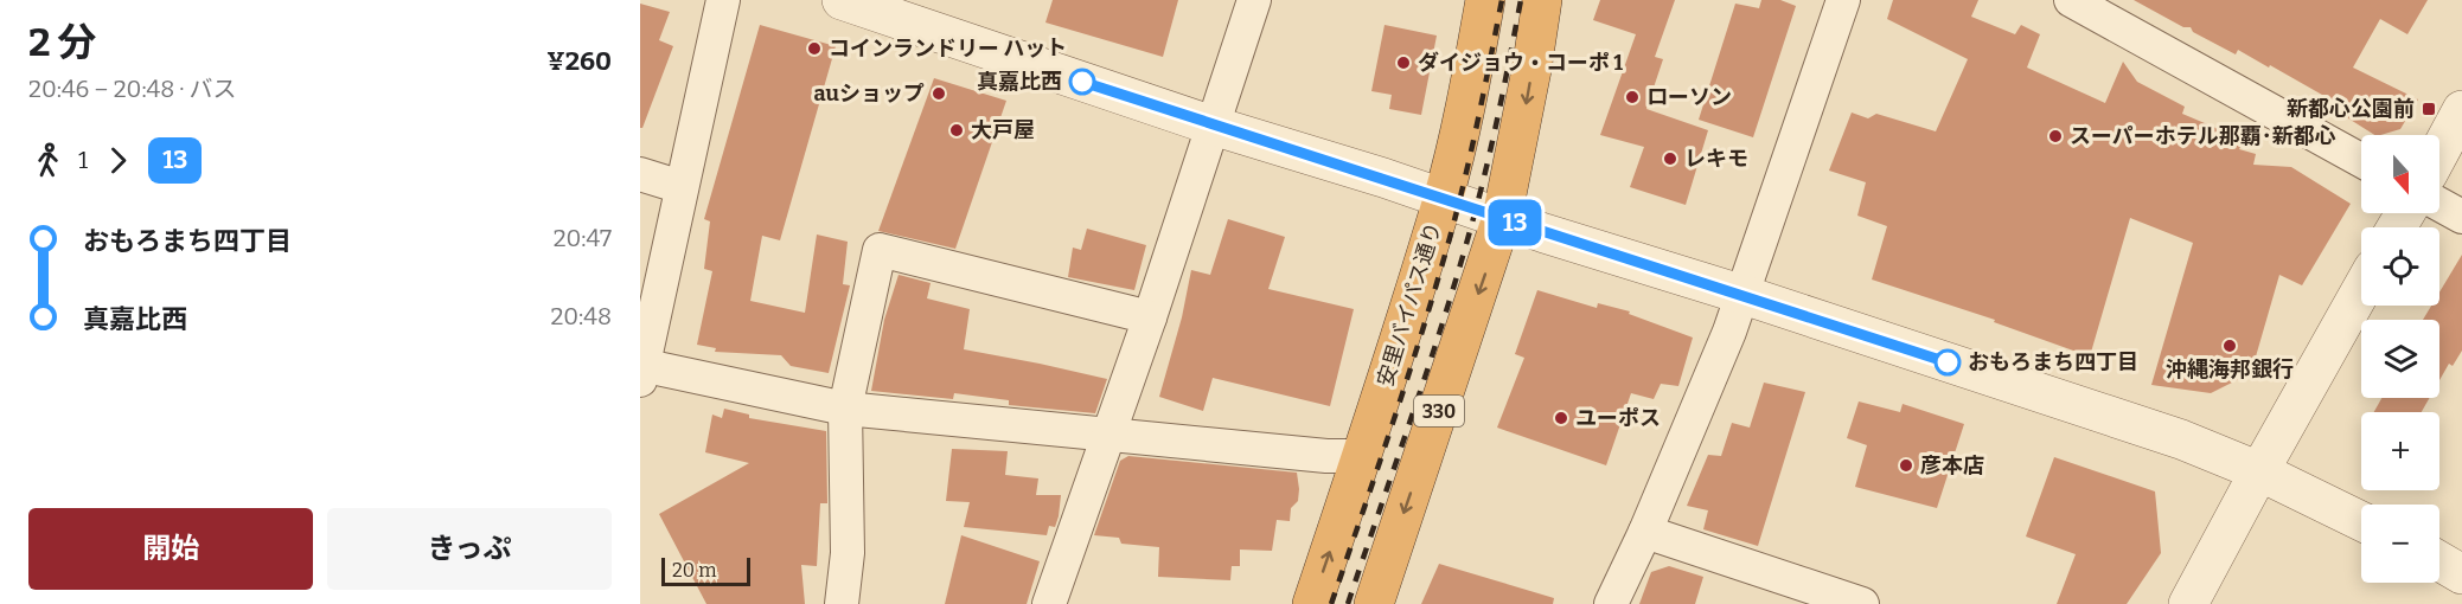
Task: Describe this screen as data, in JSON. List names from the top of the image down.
{
  "streets": {
    "highway": ["安里バイパス通り", "330"]
  },
  "places": {
    "other": [
      "コインランドリー ハット",
      "ダイジョウ・コーポ 1",
      "真嘉比西",
      "auショップ",
      "ローソン",
      "大戸屋",
      "スーパーホテル那覇･新都心",
      "レキモ",
      "沖縄海邦銀行",
      "おもろまち四丁目",
      "ユーポス",
      "彦本店"
    ],
    "transit": ["新都心公園前"]
  },
  "lines": ["bus line 13"],
  "scale_bar": "20 m",
  "north": "bottom",
  "page": {
    "heading": ["2 分", "20:46 – 20:48 · バス", "¥260"],
    "on_map": "13",
    "legs": ["1", "13"],
    "map_buttons": ["+", "−"],
    "list": [
      {
        "name": "おもろまち四丁目",
        "value": "20:47"
      },
      {
        "name": "真嘉比西",
        "value": "20:48"
      }
    ],
    "buttons": ["開始", "きっぷ"],
    "scale": "20 m"
  }
}
